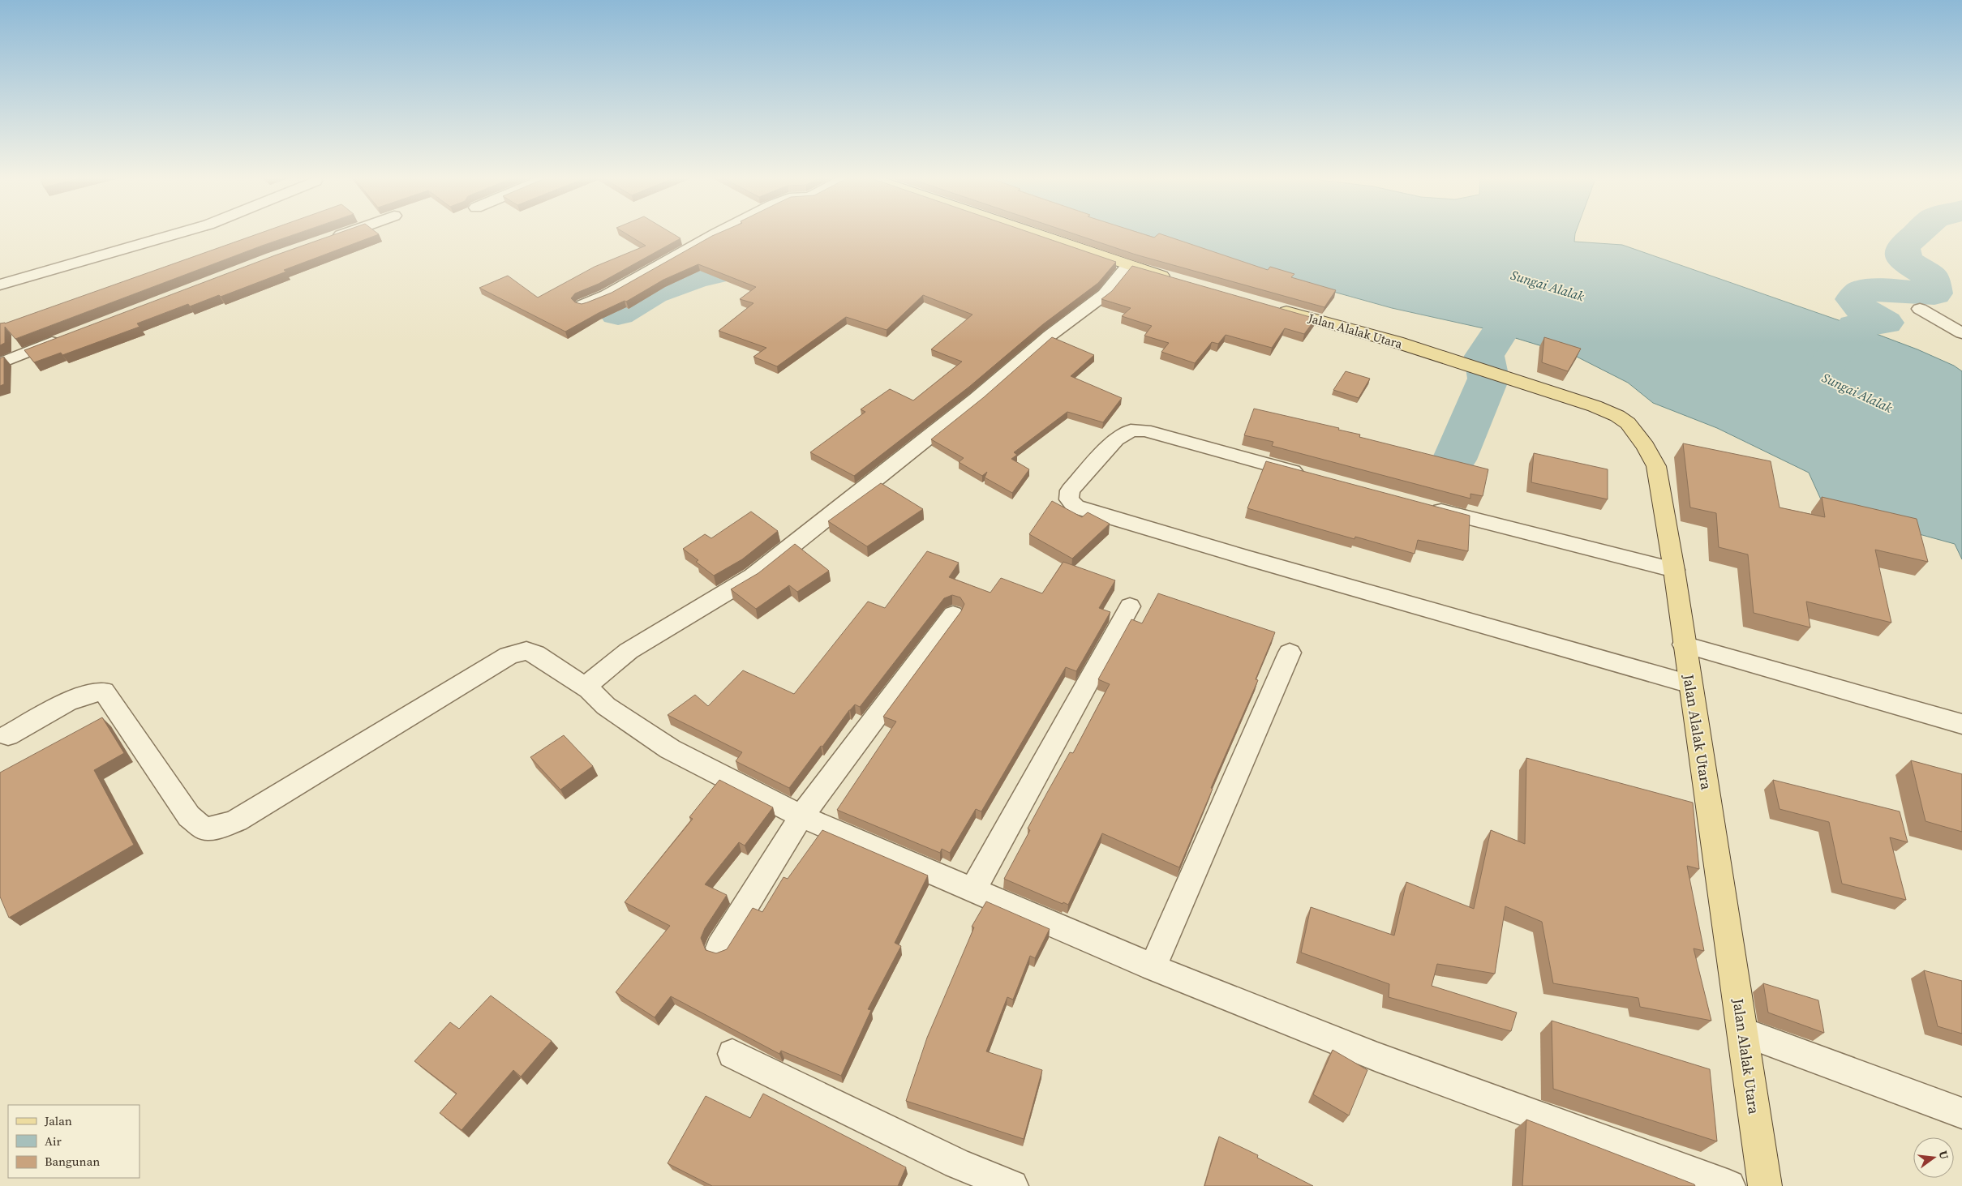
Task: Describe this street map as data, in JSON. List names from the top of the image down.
{
  "streets": {
    "main road": ["Jalan Alalak Utara"]
  },
  "water": ["Sungai Alalak"],
  "legend": ["Jalan", "Air", "Bangunan"],
  "north": "right"
}
